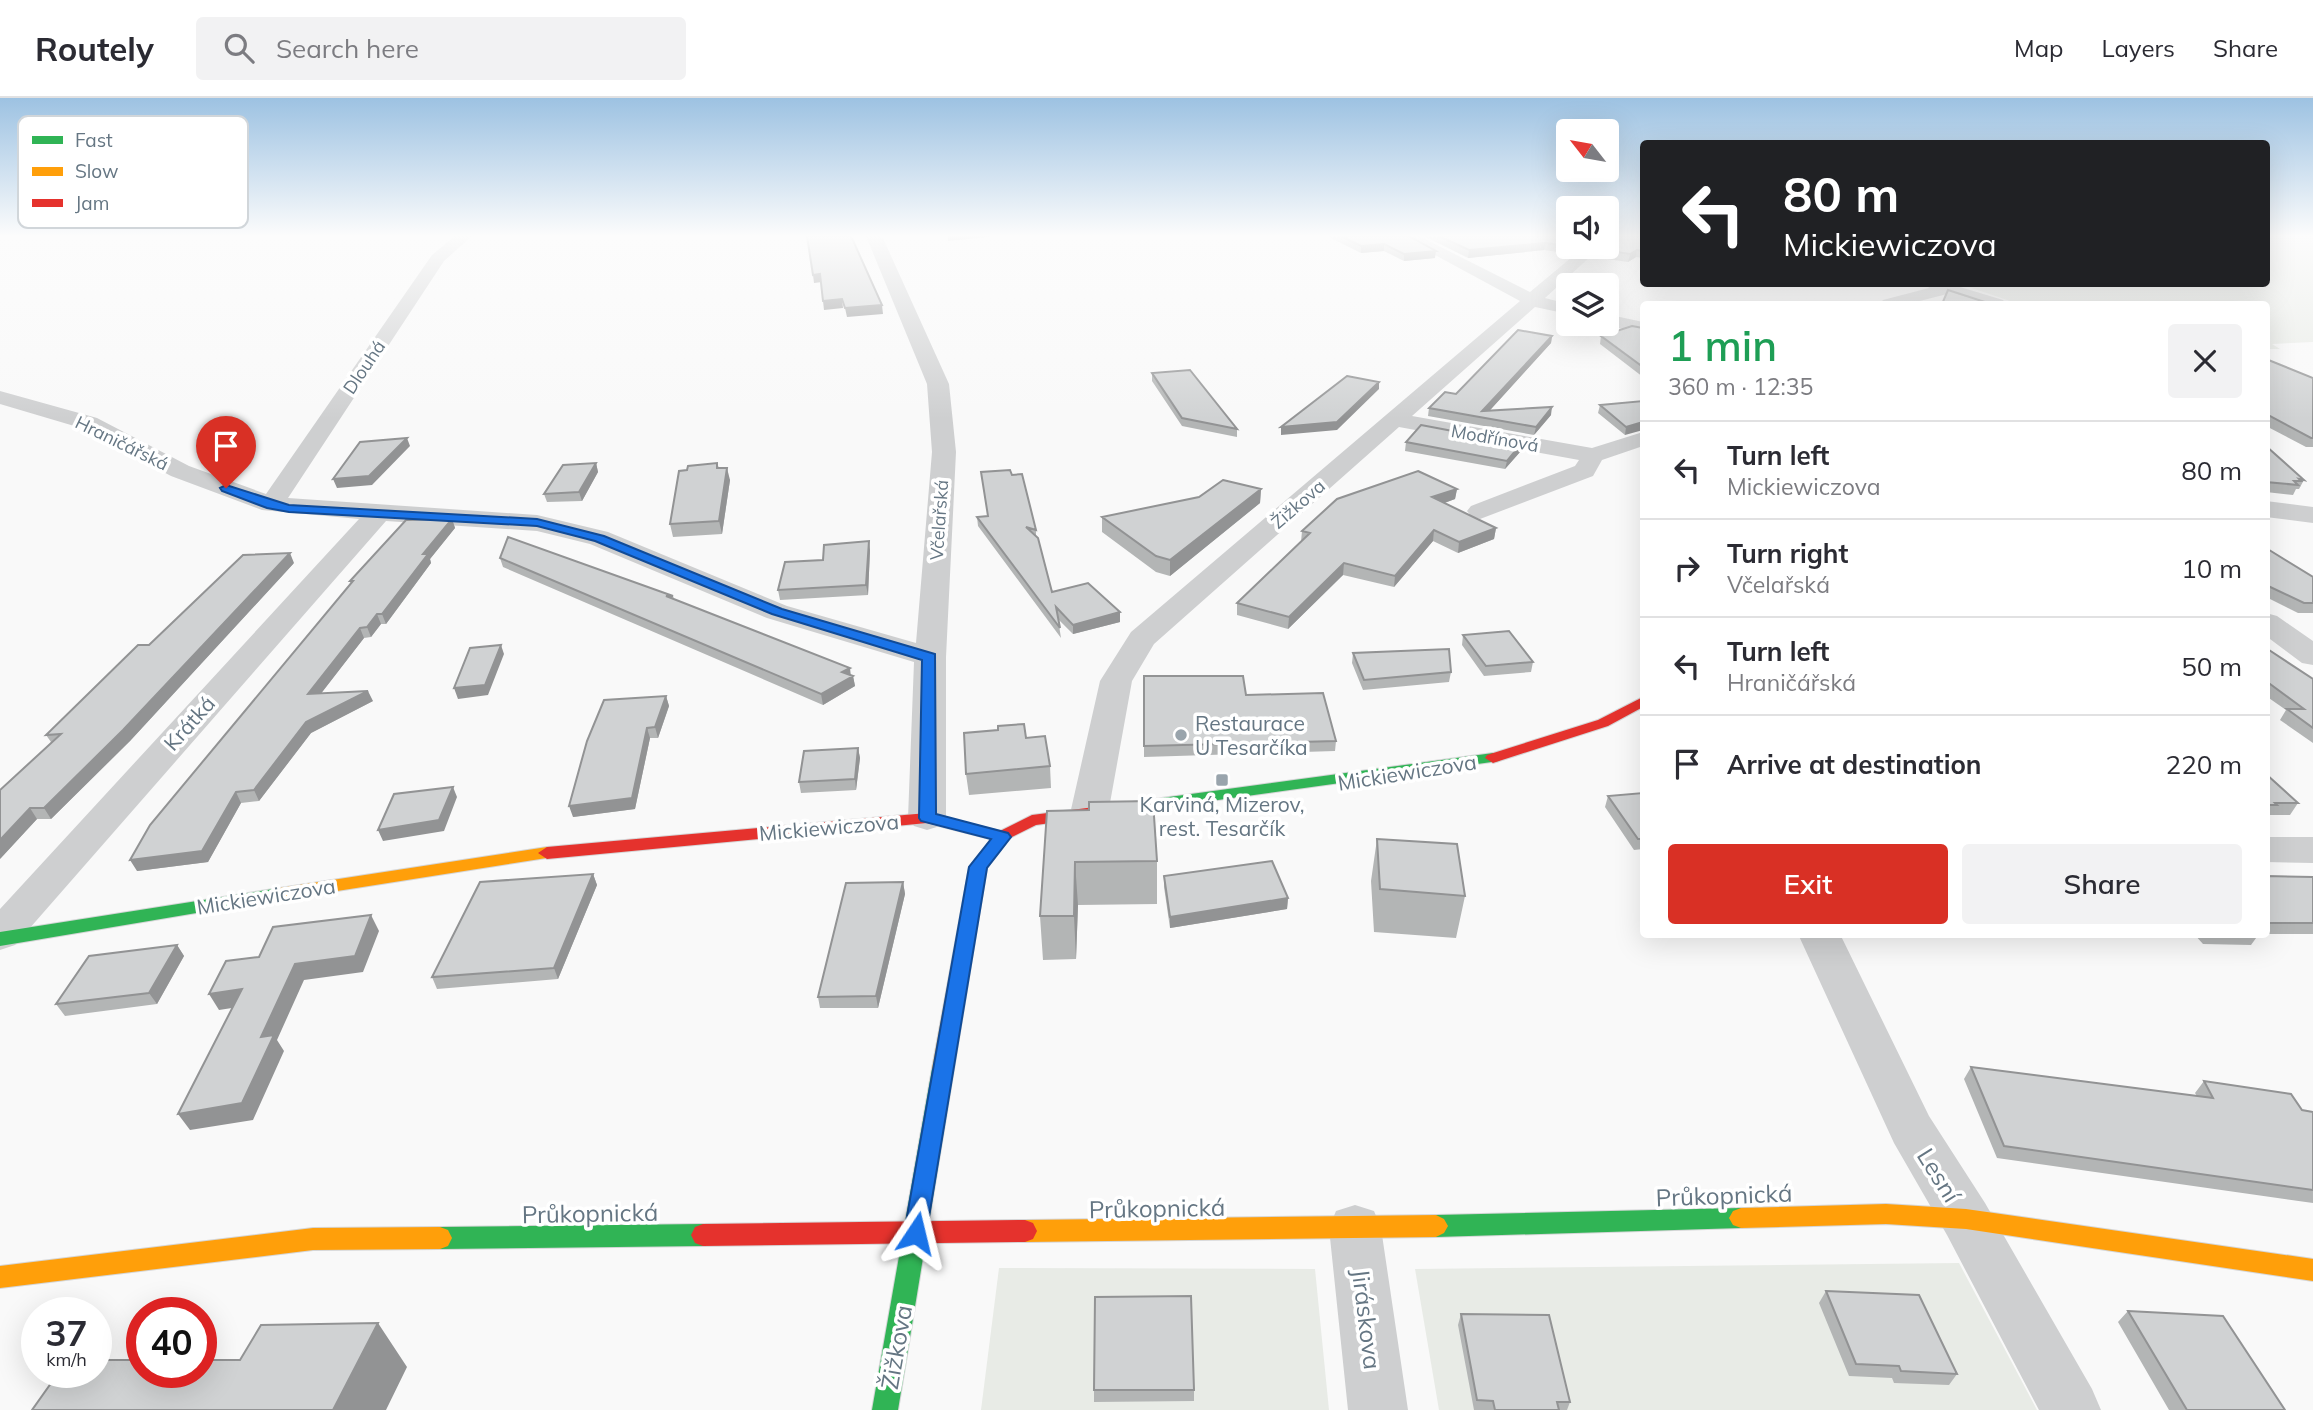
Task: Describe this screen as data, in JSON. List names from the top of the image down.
{
  "streets": {
    "street": [
      "Dlouhá",
      "Modřínová",
      "Hraničářská",
      "Žižkova",
      "Včelařská",
      "Krátká",
      "Mickiewiczova",
      "Lesní",
      "Průkopnická",
      "Jiráskova"
    ]
  },
  "crossings": [
    ["Dlouhá", "Hraničářská"],
    ["Modřínová", "Žižkova"],
    ["Hraničářská", "Včelařská"],
    ["Hraničářská", "Krátká"],
    ["Žižkova", "Mickiewiczova"],
    ["Žižkova", "Průkopnická"],
    ["Včelařská", "Mickiewiczova"],
    ["Krátká", "Mickiewiczova"],
    ["Lesní", "Průkopnická"],
    ["Průkopnická", "Jiráskova"]
  ],
  "places": {
    "other": ["Restaurace U Tesarčíka"],
    "transit": ["Karviná, Mizerov, rest. Tesarčík"]
  },
  "legend": ["Fast", "Slow", "Jam"],
  "north": "top left",
  "page": {
    "header": "Routely",
    "search": "Search here",
    "nav": ["Map", "Layers", "Share"],
    "turn": ["80 m", "Mickiewiczova"],
    "heading": ["1 min", "360 m · 12:35"],
    "list": [
      {
        "name": "Turn left",
        "note": "Mickiewiczova",
        "value": "80 m"
      },
      {
        "name": "Turn right",
        "note": "Včelařská",
        "value": "10 m"
      },
      {
        "name": "Turn left",
        "note": "Hraničářská",
        "value": "50 m"
      },
      {
        "name": "Arrive at destination",
        "value": "220 m"
      }
    ],
    "buttons": ["Exit", "Share"],
    "speed": "37 km/h",
    "limit": "40"
  }
}
